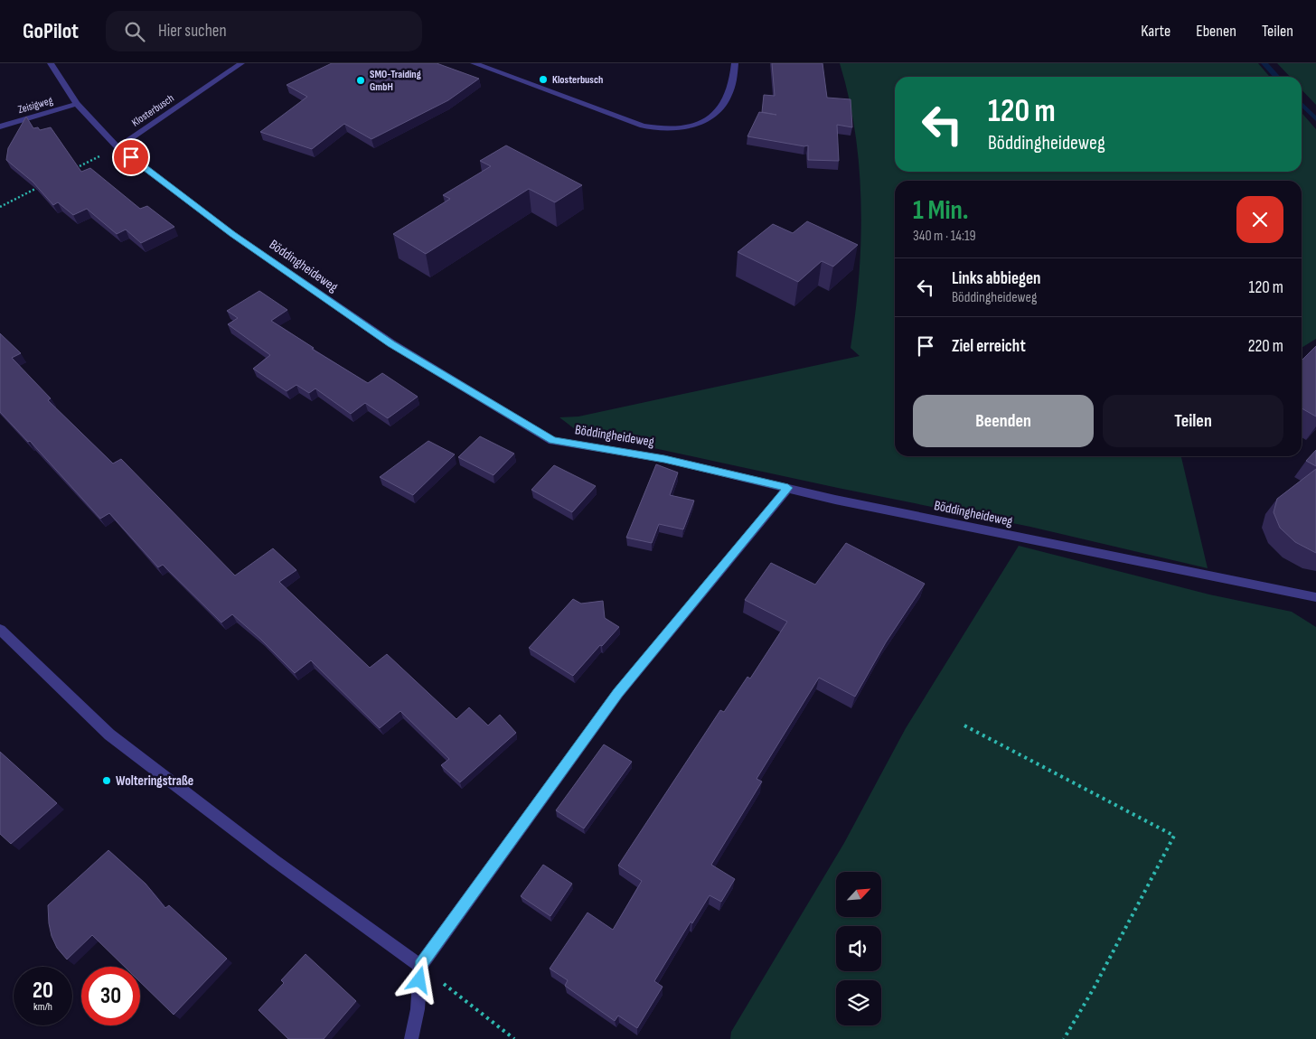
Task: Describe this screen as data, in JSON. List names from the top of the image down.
{
  "streets": {
    "street": ["Zeisigweg", "Klosterbusch", "Böddingheideweg"]
  },
  "crossings": [
    ["Zeisigweg", "Böddingheideweg"],
    ["Klosterbusch", "Böddingheideweg"]
  ],
  "places": ["Klosterbusch", "SMO-Traiding GmbH", "Wolteringstraße"],
  "north": "top right",
  "page": {
    "header": "GoPilot",
    "search": "Hier suchen",
    "nav": ["Karte", "Ebenen", "Teilen"],
    "turn": ["120 m", "Böddingheideweg"],
    "heading": ["1 Min.", "340 m · 14:19"],
    "list": [
      {
        "name": "Links abbiegen",
        "note": "Böddingheideweg",
        "value": "120 m"
      },
      {
        "name": "Ziel erreicht",
        "value": "220 m"
      }
    ],
    "buttons": ["Beenden", "Teilen"],
    "speed": "20 km/h",
    "limit": "30"
  }
}
